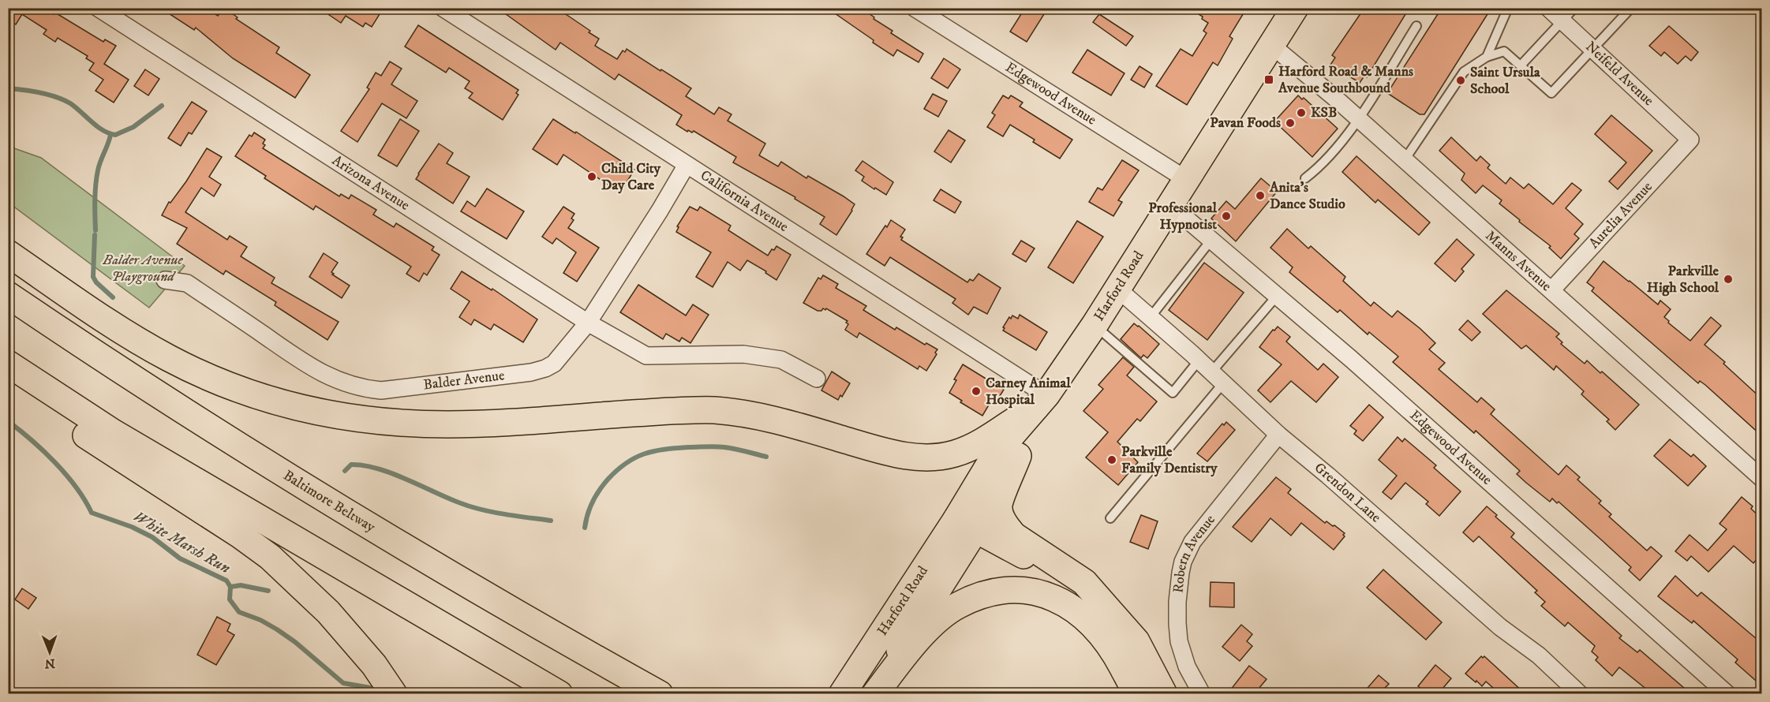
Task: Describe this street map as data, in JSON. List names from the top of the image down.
{
  "streets": {
    "main road": ["Harford Road", "Baltimore Beltway"],
    "street": [
      "Neifeld Avenue",
      "Edgewood Avenue",
      "Arizona Avenue",
      "California Avenue",
      "Aurelia Avenue",
      "Manns Avenue",
      "Balder Avenue",
      "Grendon Lane",
      "Robern Avenue"
    ]
  },
  "crossings": [
    ["Neifeld Avenue", "Aurelia Avenue"],
    ["Edgewood Avenue", "Harford Road"],
    ["Arizona Avenue", "Balder Avenue"],
    ["California Avenue", "Harford Road"],
    ["California Avenue", "Balder Avenue"],
    ["Aurelia Avenue", "Manns Avenue"],
    ["Manns Avenue", "Harford Road"],
    ["Harford Road", "Grendon Lane"],
    ["Grendon Lane", "Robern Avenue"]
  ],
  "water": ["White Marsh Run"],
  "parks": ["Balder Avenue Playground"],
  "places": {
    "transit": ["Harford Road & Manns Avenue Southbound"],
    "other": [
      "Saint Ursula School",
      "KSB",
      "Pavan Foods",
      "Child City Day Care",
      "Anita's Dance Studio",
      "Professional Hypnotist",
      "Parkville High School",
      "Carney Animal Hospital",
      "Parkville Family Dentistry"
    ]
  },
  "north": "bottom"
}
